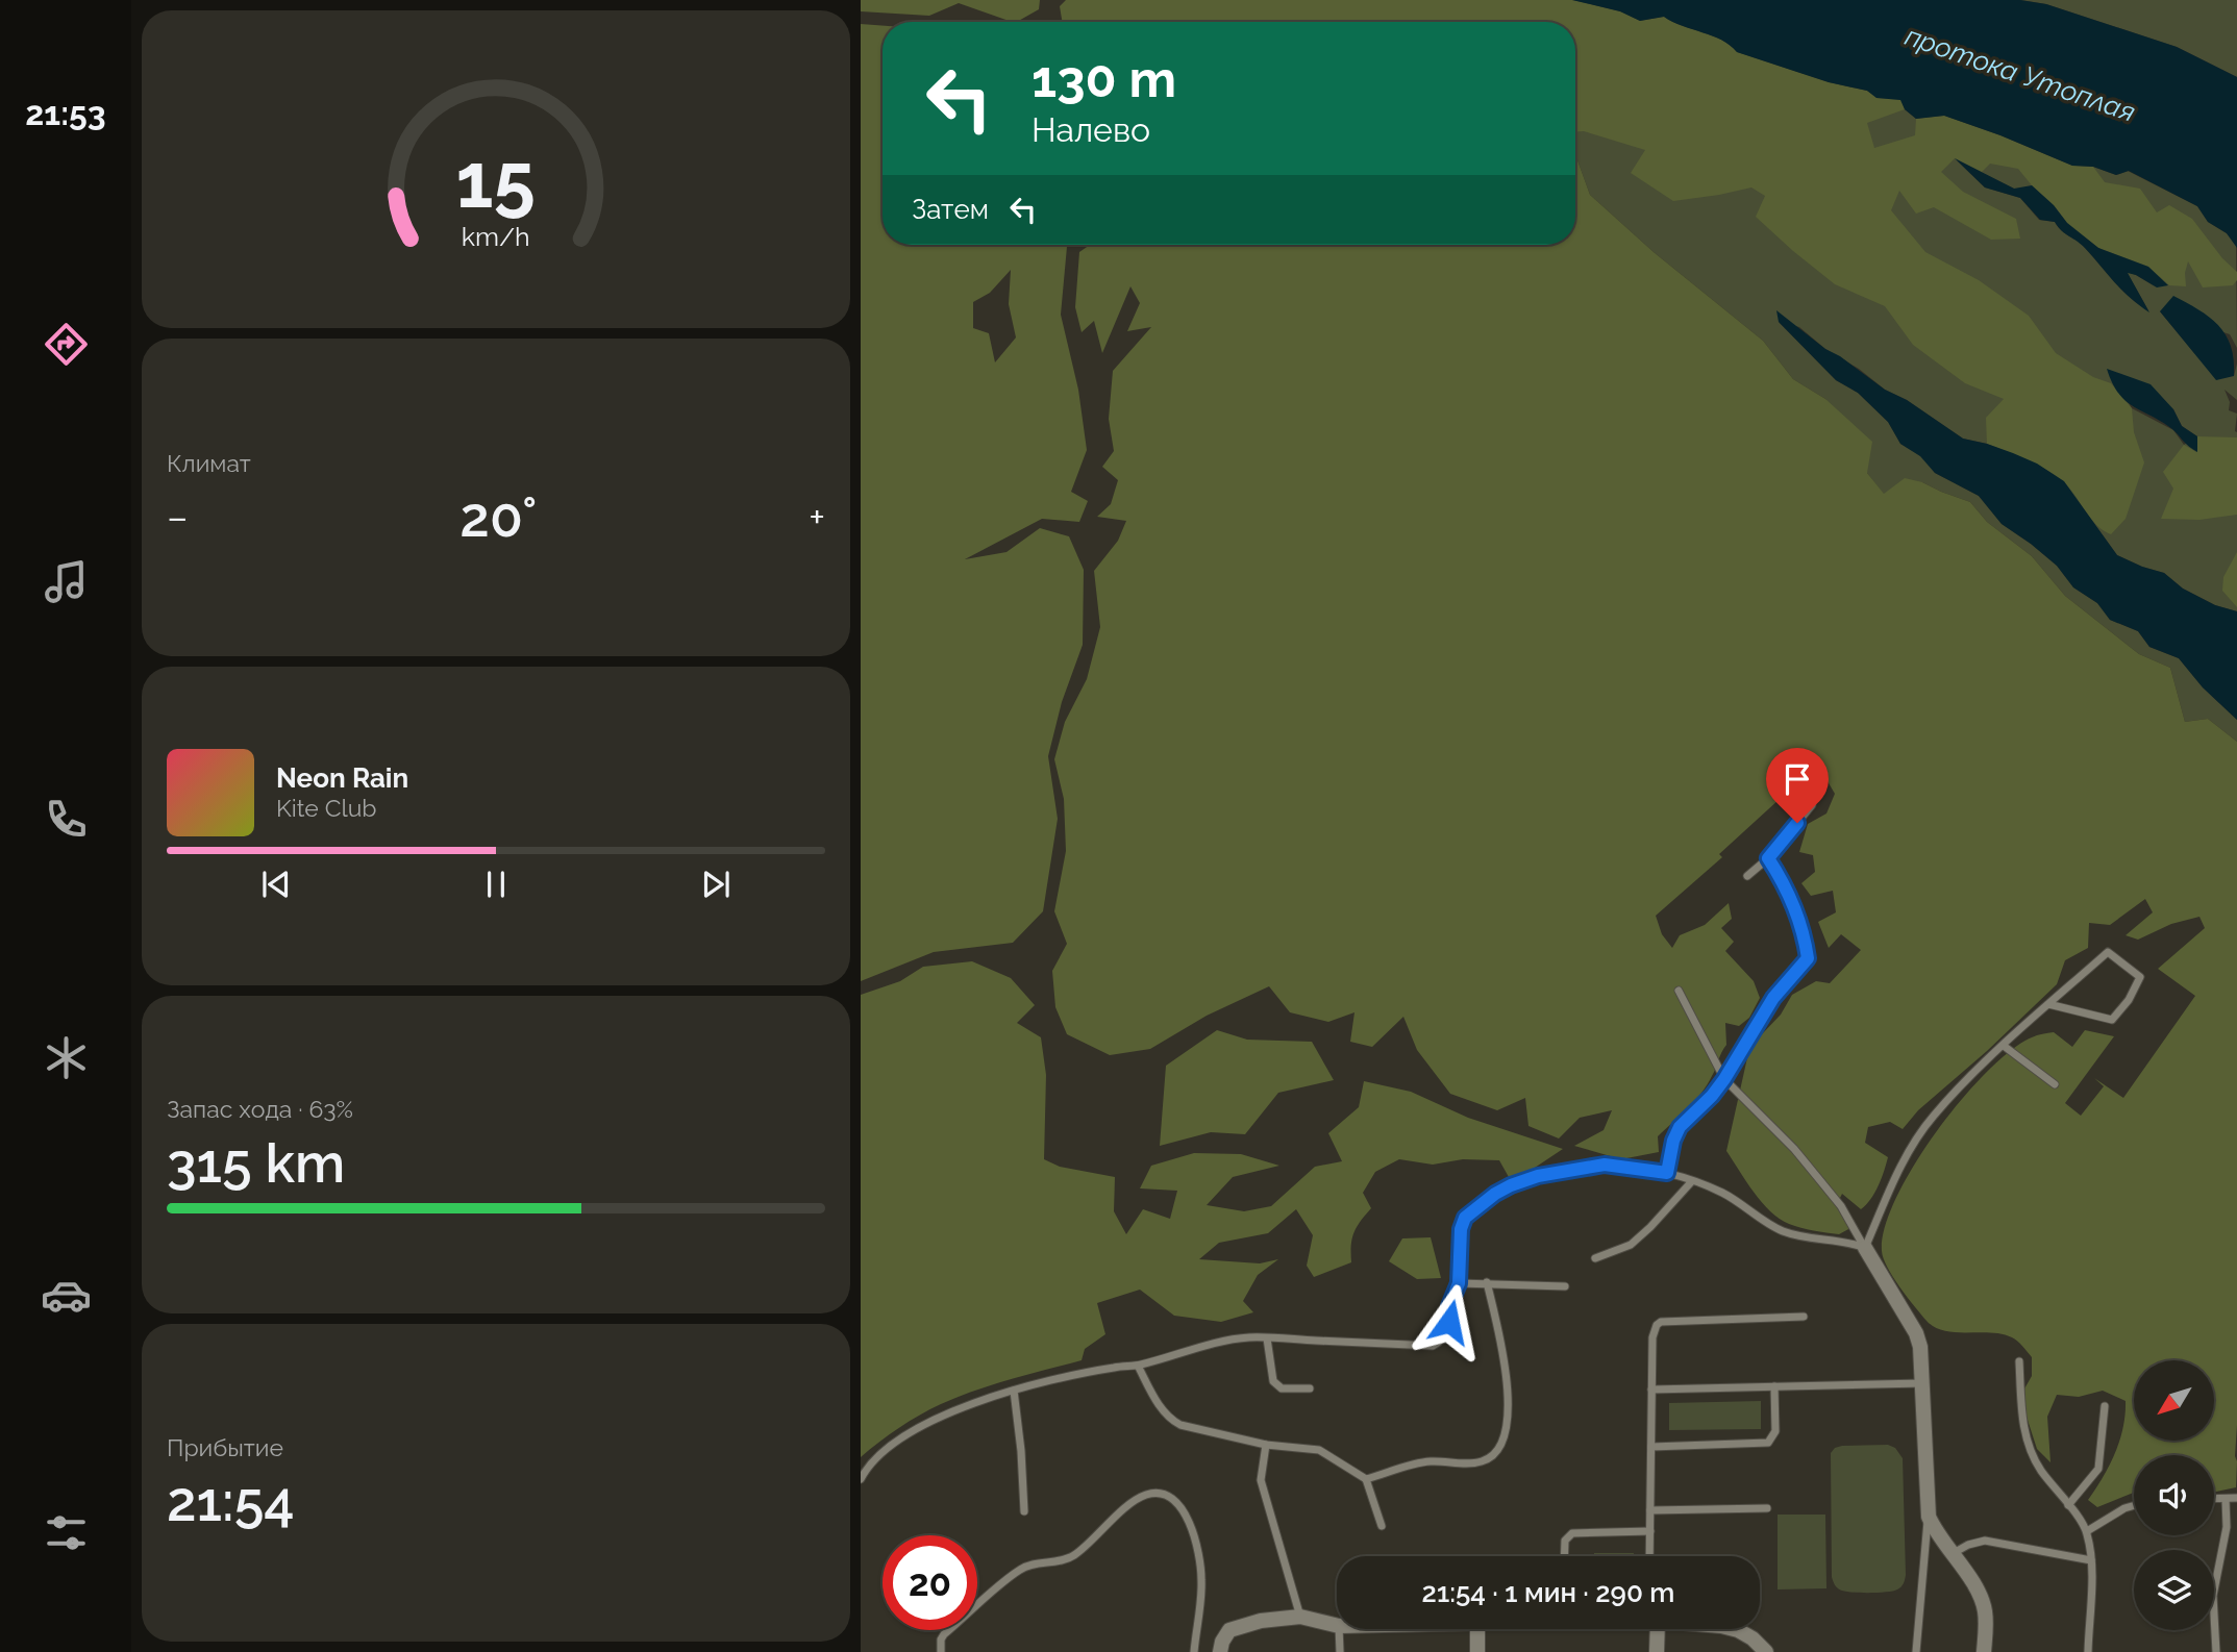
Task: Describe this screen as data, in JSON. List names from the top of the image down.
{
  "water": ["протока Утоплая"],
  "north": "bottom left",
  "page": {
    "tabs": "21:53",
    "turn": ["130 m", "Налево"],
    "then": "Затем",
    "tile": [
      "Климат",
      ["Запас хода · 63%", "315 km"],
      ["Прибытие", "21:54"]
    ],
    "heat": ["−", "20°", "+"],
    "song": ["Neon Rain", "Kite Club"],
    "limit": "20",
    "trip": "21:54 · 1 мин · 290 m",
    "gauge": ["15", "km/h"]
  }
}
